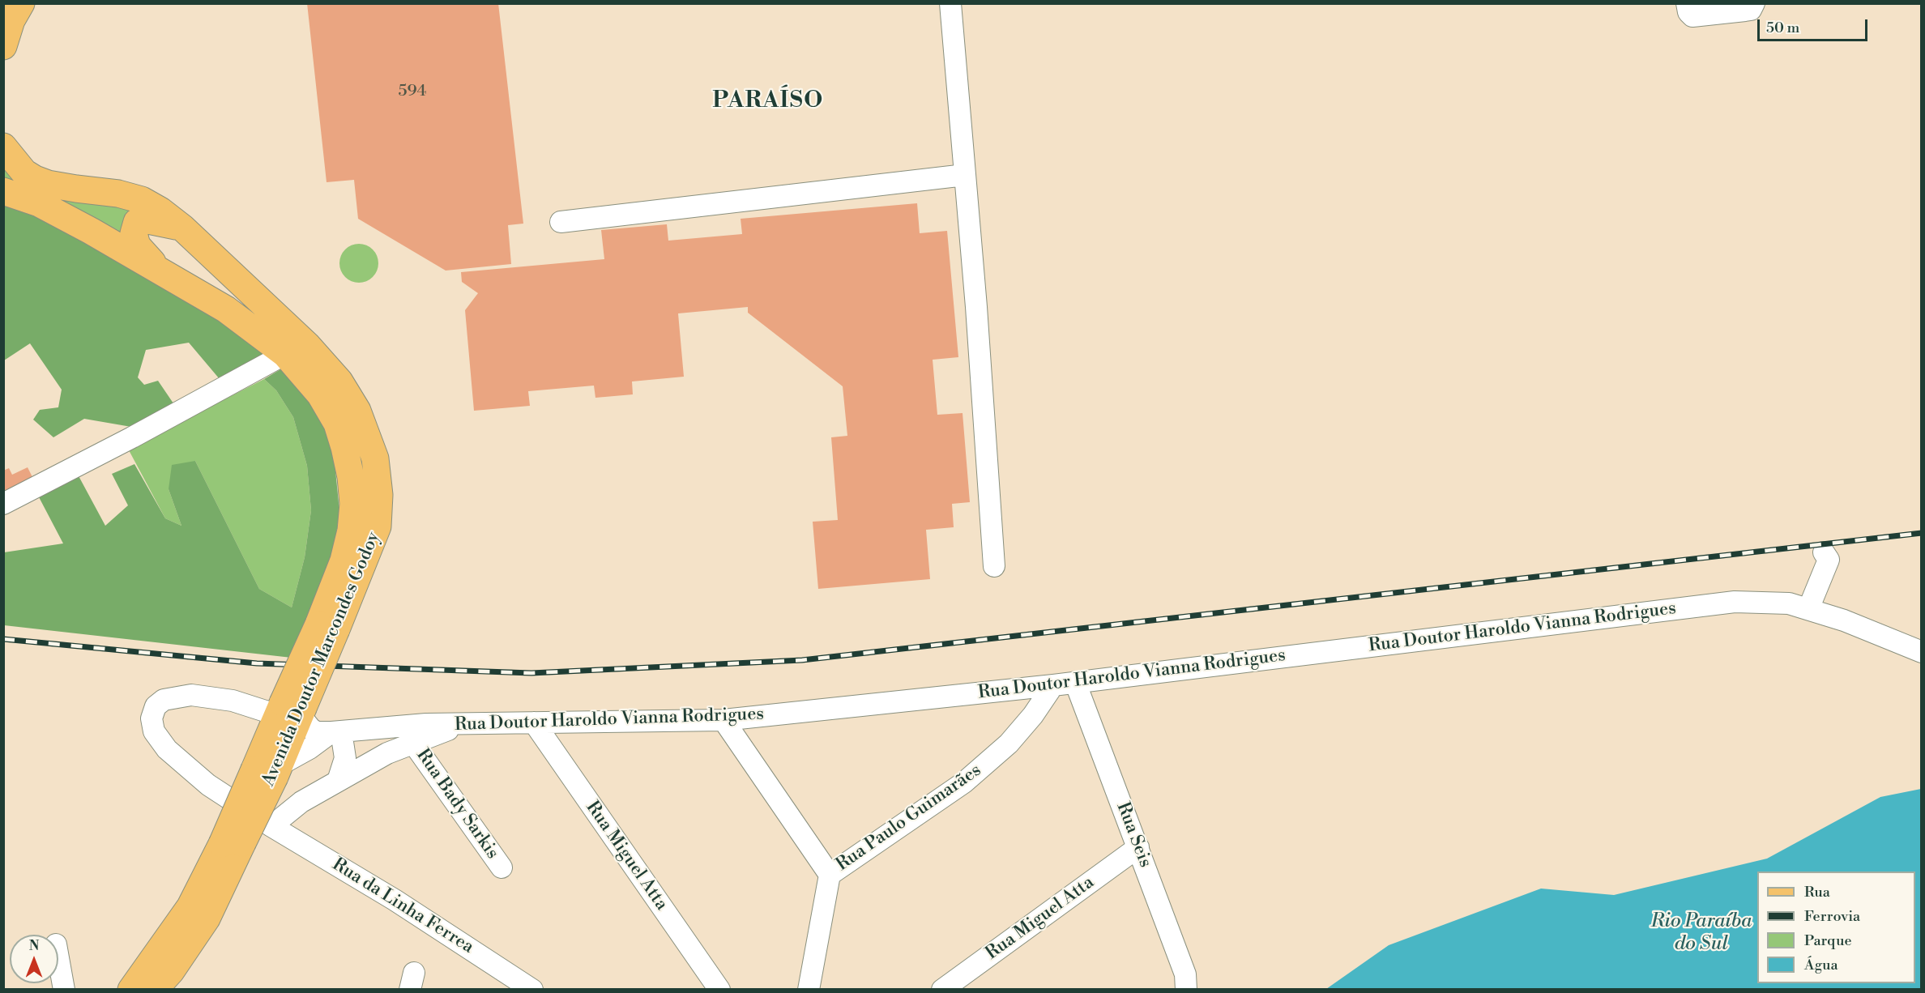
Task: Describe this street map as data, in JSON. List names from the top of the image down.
{
  "streets": {
    "main road": ["Avenida Doutor Marcondes Godoy"],
    "street": [
      "Rua Doutor Haroldo Vianna Rodrigues",
      "Rua Bady Sarkis",
      "Rua Paulo Guimarães",
      "Rua Seis",
      "Rua Miguel Atta",
      "Rua da Linha Ferrea"
    ]
  },
  "crossings": [
    ["Rua Doutor Haroldo Vianna Rodrigues", "Rua Paulo Guimarães"],
    ["Rua Doutor Haroldo Vianna Rodrigues", "Rua Seis"],
    ["Rua Doutor Haroldo Vianna Rodrigues", "Rua Miguel Atta"],
    ["Avenida Doutor Marcondes Godoy", "Rua da Linha Ferrea"],
    ["Rua Seis", "Rua Miguel Atta"]
  ],
  "districts": ["PARAÍSO"],
  "water": ["Rio Paraíba do Sul"],
  "house_numbers": ["594"],
  "legend": [
    "Rua",
    "Ferrovia",
    "Parque",
    "Água"
  ],
  "scale_bar": "50 m",
  "north": "top"
}
